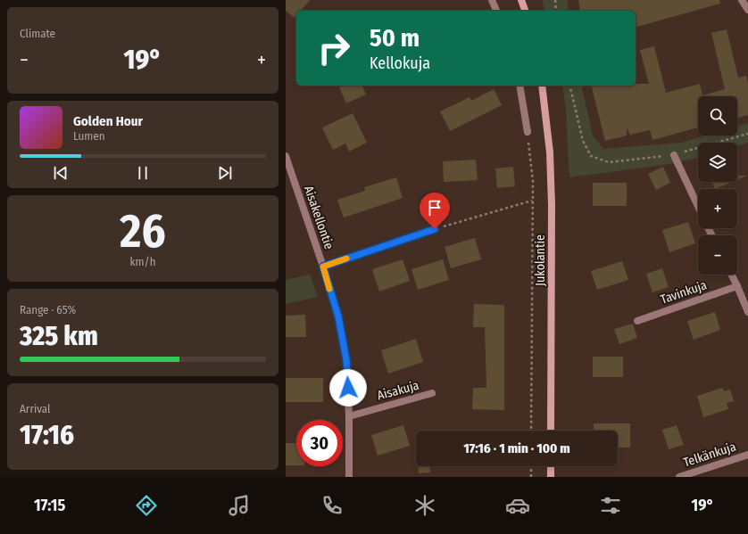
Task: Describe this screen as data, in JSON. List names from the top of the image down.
{
  "streets": {
    "street": [
      "Aisakellontie",
      "Jukolantie",
      "Tavinkuja",
      "Aisakuja",
      "Telkänkuja"
    ]
  },
  "crossings": [
    ["Aisakellontie", "Aisakuja"]
  ],
  "page": {
    "tile": [
      "Climate",
      ["26", "km/h"],
      ["Range · 65%", "325 km"],
      ["Arrival", "17:16"]
    ],
    "turn": ["50 m", "Kellokuja"],
    "heat": ["−", "19°", "+"],
    "map_buttons": ["+", "−"],
    "song": ["Golden Hour", "Lumen"],
    "limit": "30",
    "trip": "17:16 · 1 min · 100 m",
    "tabs": ["17:15", "19°"]
  }
}
